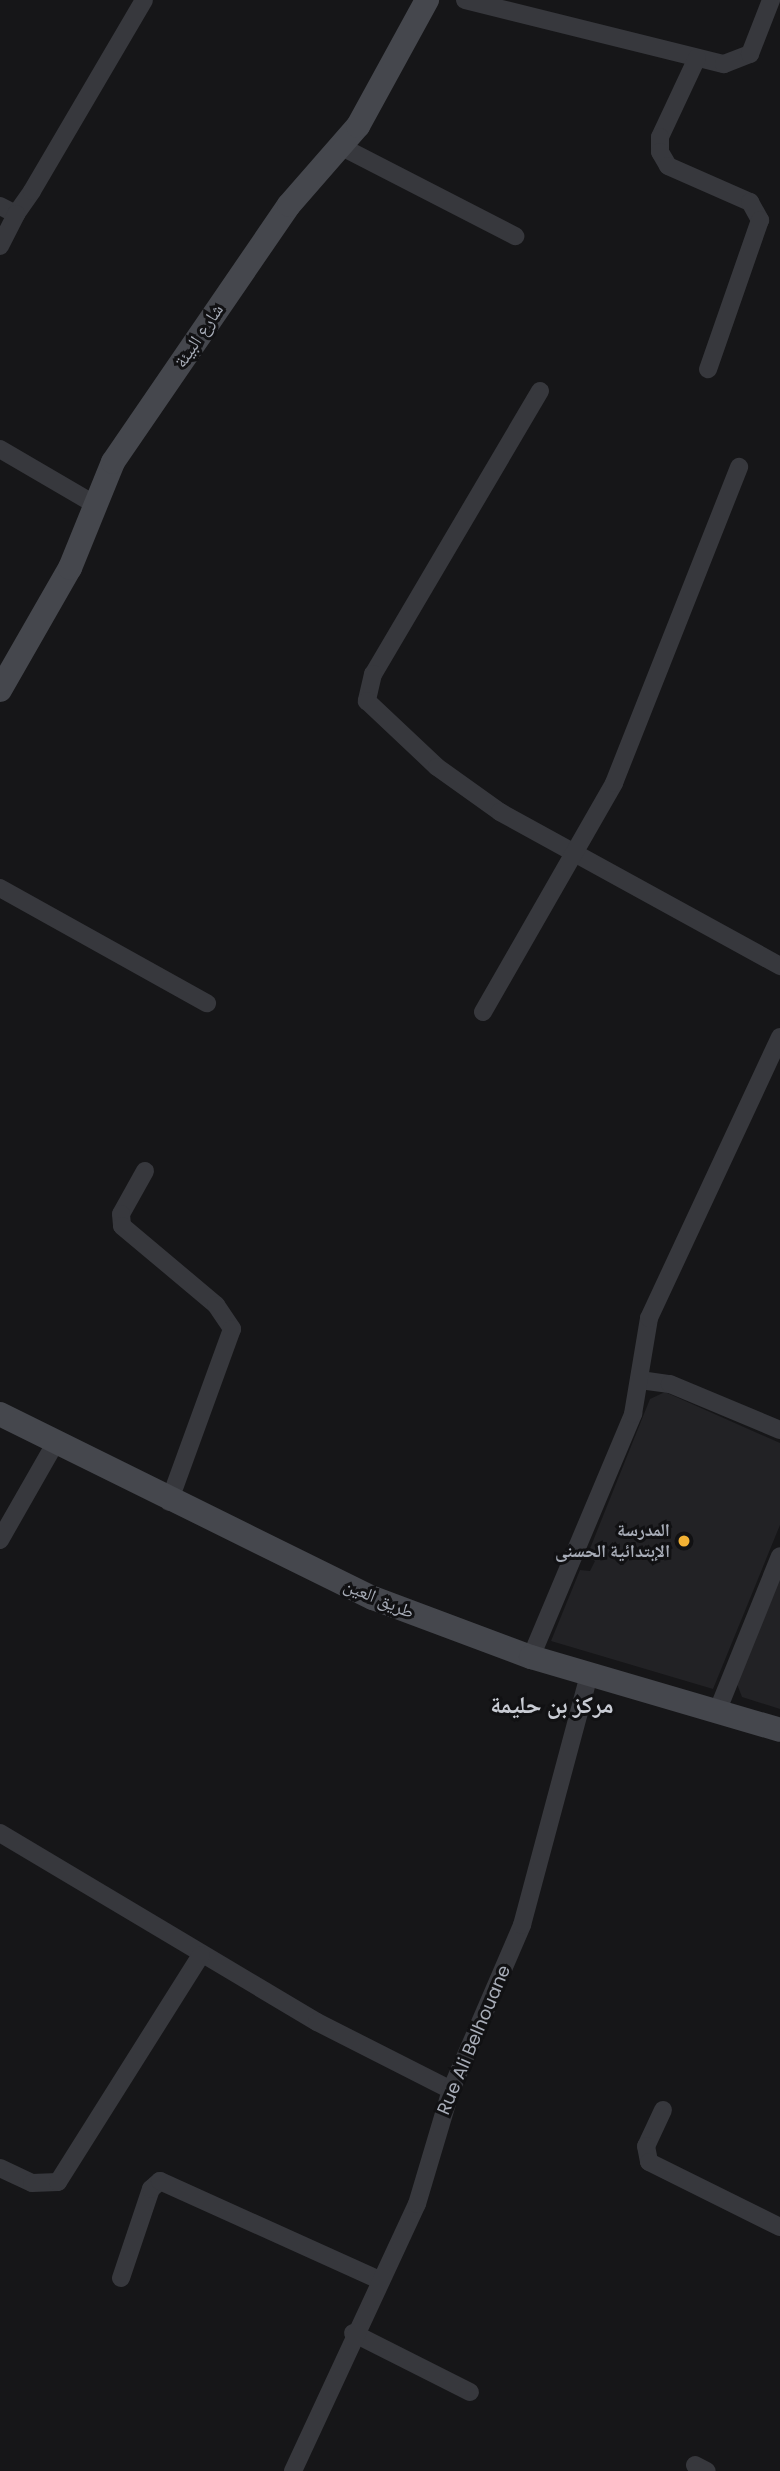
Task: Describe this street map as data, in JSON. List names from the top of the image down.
{
  "streets": {
    "main road": ["شارع البيئة", "طريق العين"],
    "street": ["Rue Ali Belhouane"]
  },
  "crossings": [
    ["طريق العين", "Rue Ali Belhouane"]
  ],
  "districts": ["مركز بن حليمة"],
  "places": ["المدرسة الإبتدائية الحسنى"]
}
